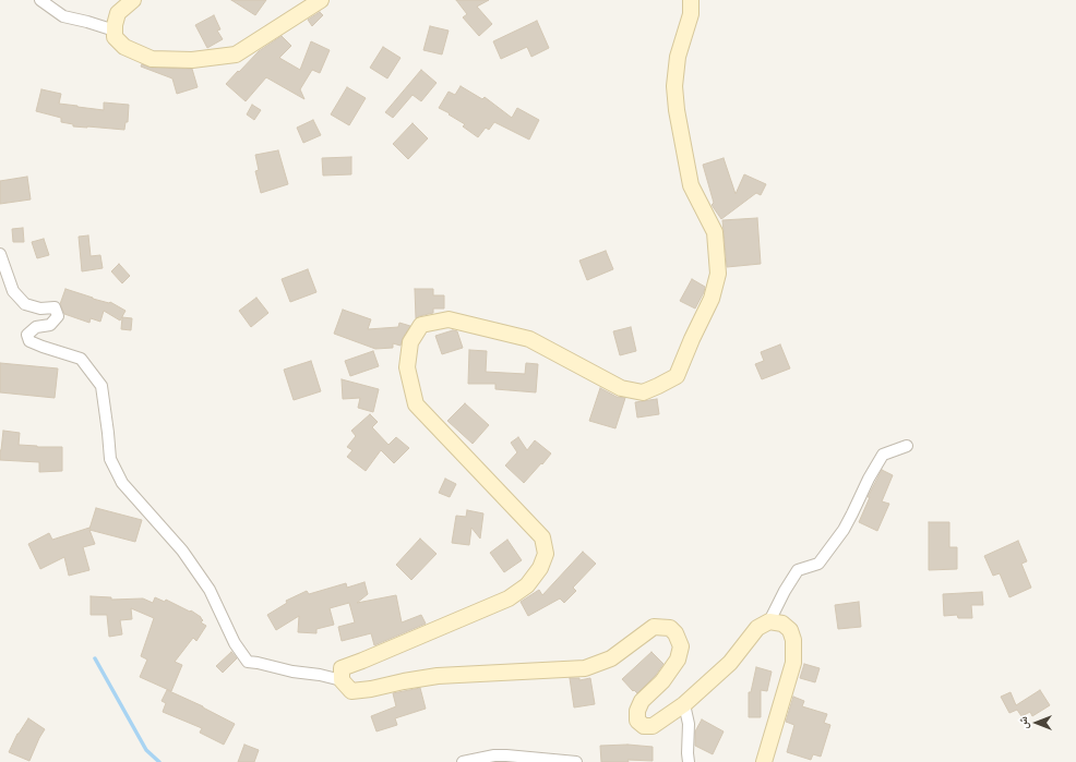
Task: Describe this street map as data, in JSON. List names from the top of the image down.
{
  "north": "left"
}
